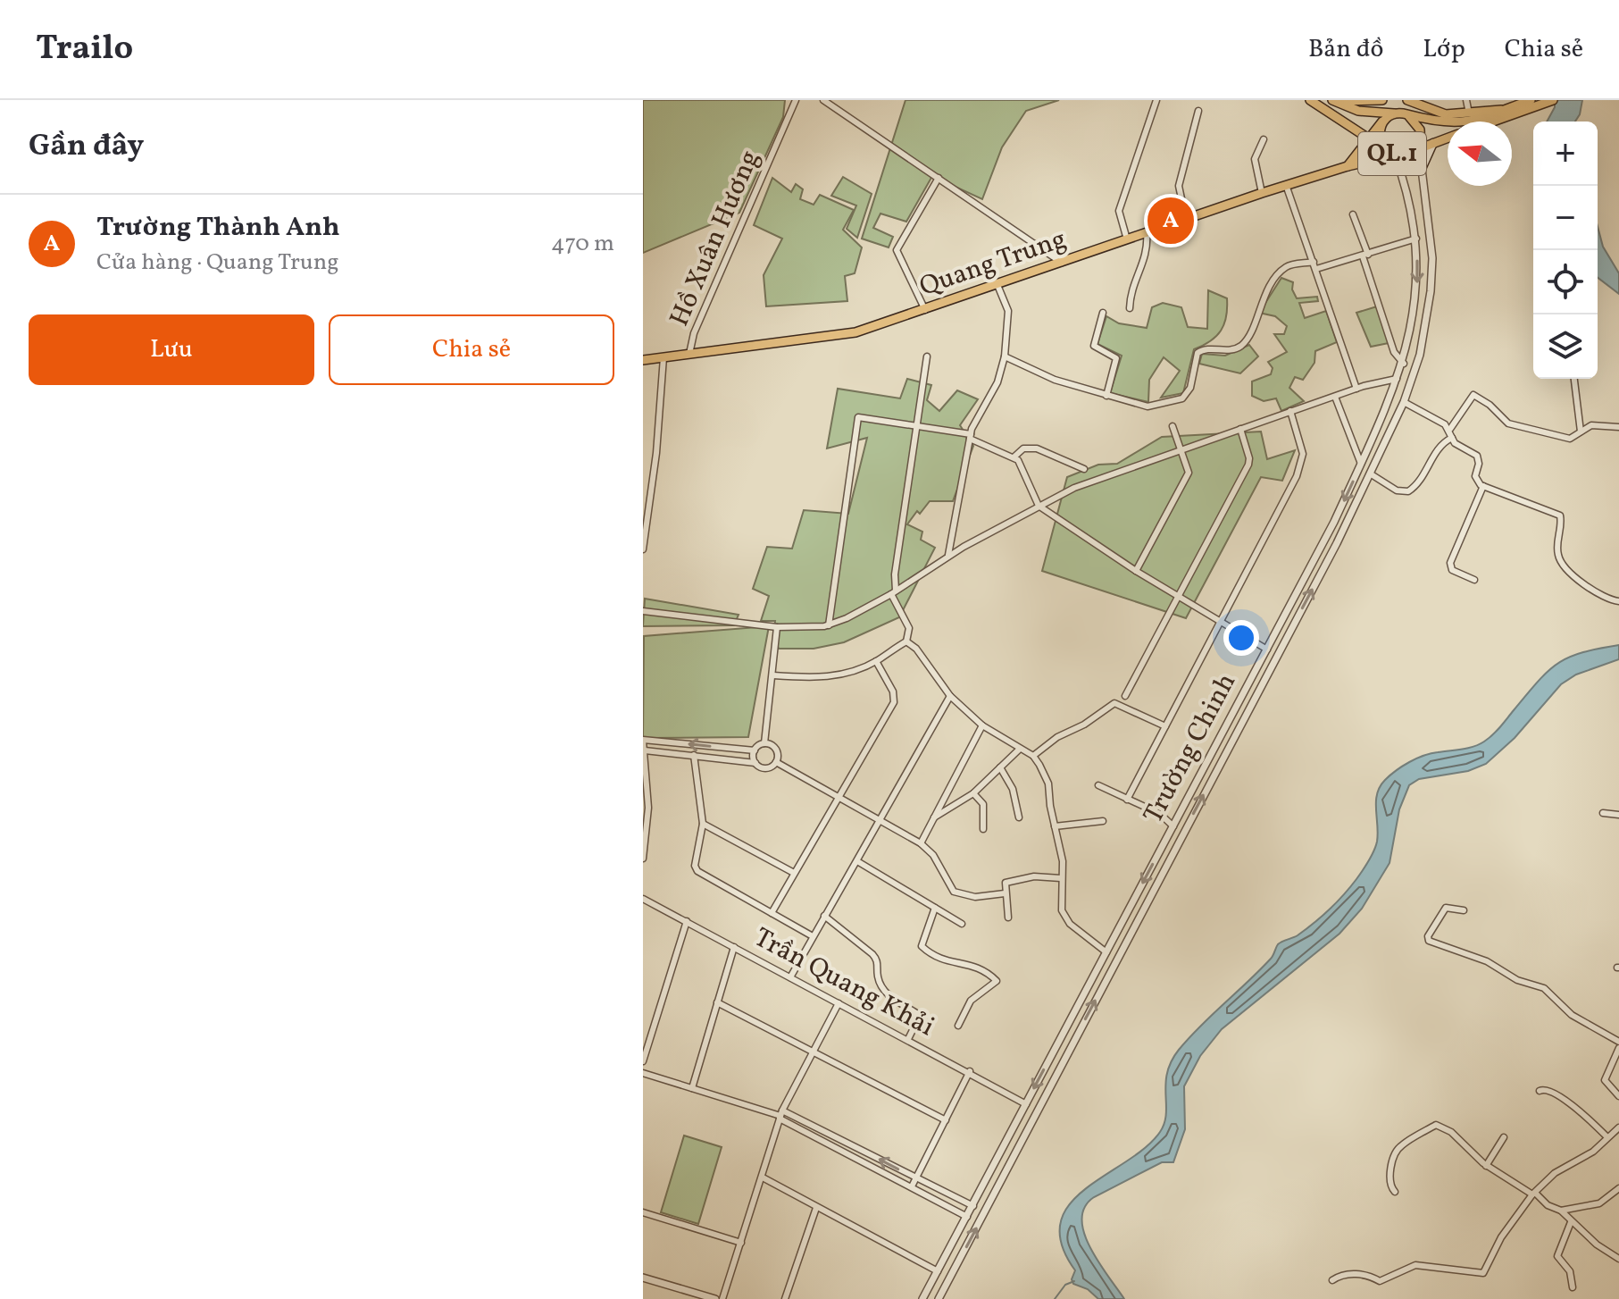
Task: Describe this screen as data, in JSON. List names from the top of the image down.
{
  "streets": {
    "main road": ["QL.1", "Quang Trung"],
    "street": ["Hồ Xuân Hương", "Trường Chinh", "Trần Quang Khải"]
  },
  "crossings": [
    ["QL.1", "Quang Trung"],
    ["QL.1", "Trường Chinh"],
    ["Hồ Xuân Hương", "Quang Trung"],
    ["Quang Trung", "Trường Chinh"],
    ["Trường Chinh", "Trần Quang Khải"]
  ],
  "north": "left",
  "page": {
    "header": "Trailo",
    "nav": ["Bản đồ", "Lớp", "Chia sẻ"],
    "heading": "Gần đây",
    "map_buttons": ["+", "−"],
    "list": [
      {
        "mark": "A",
        "name": "Trường Thành Anh",
        "note": "Cửa hàng · Quang Trung",
        "value": "470 m"
      }
    ],
    "pins": "A",
    "buttons": ["Lưu", "Chia sẻ"]
  }
}
